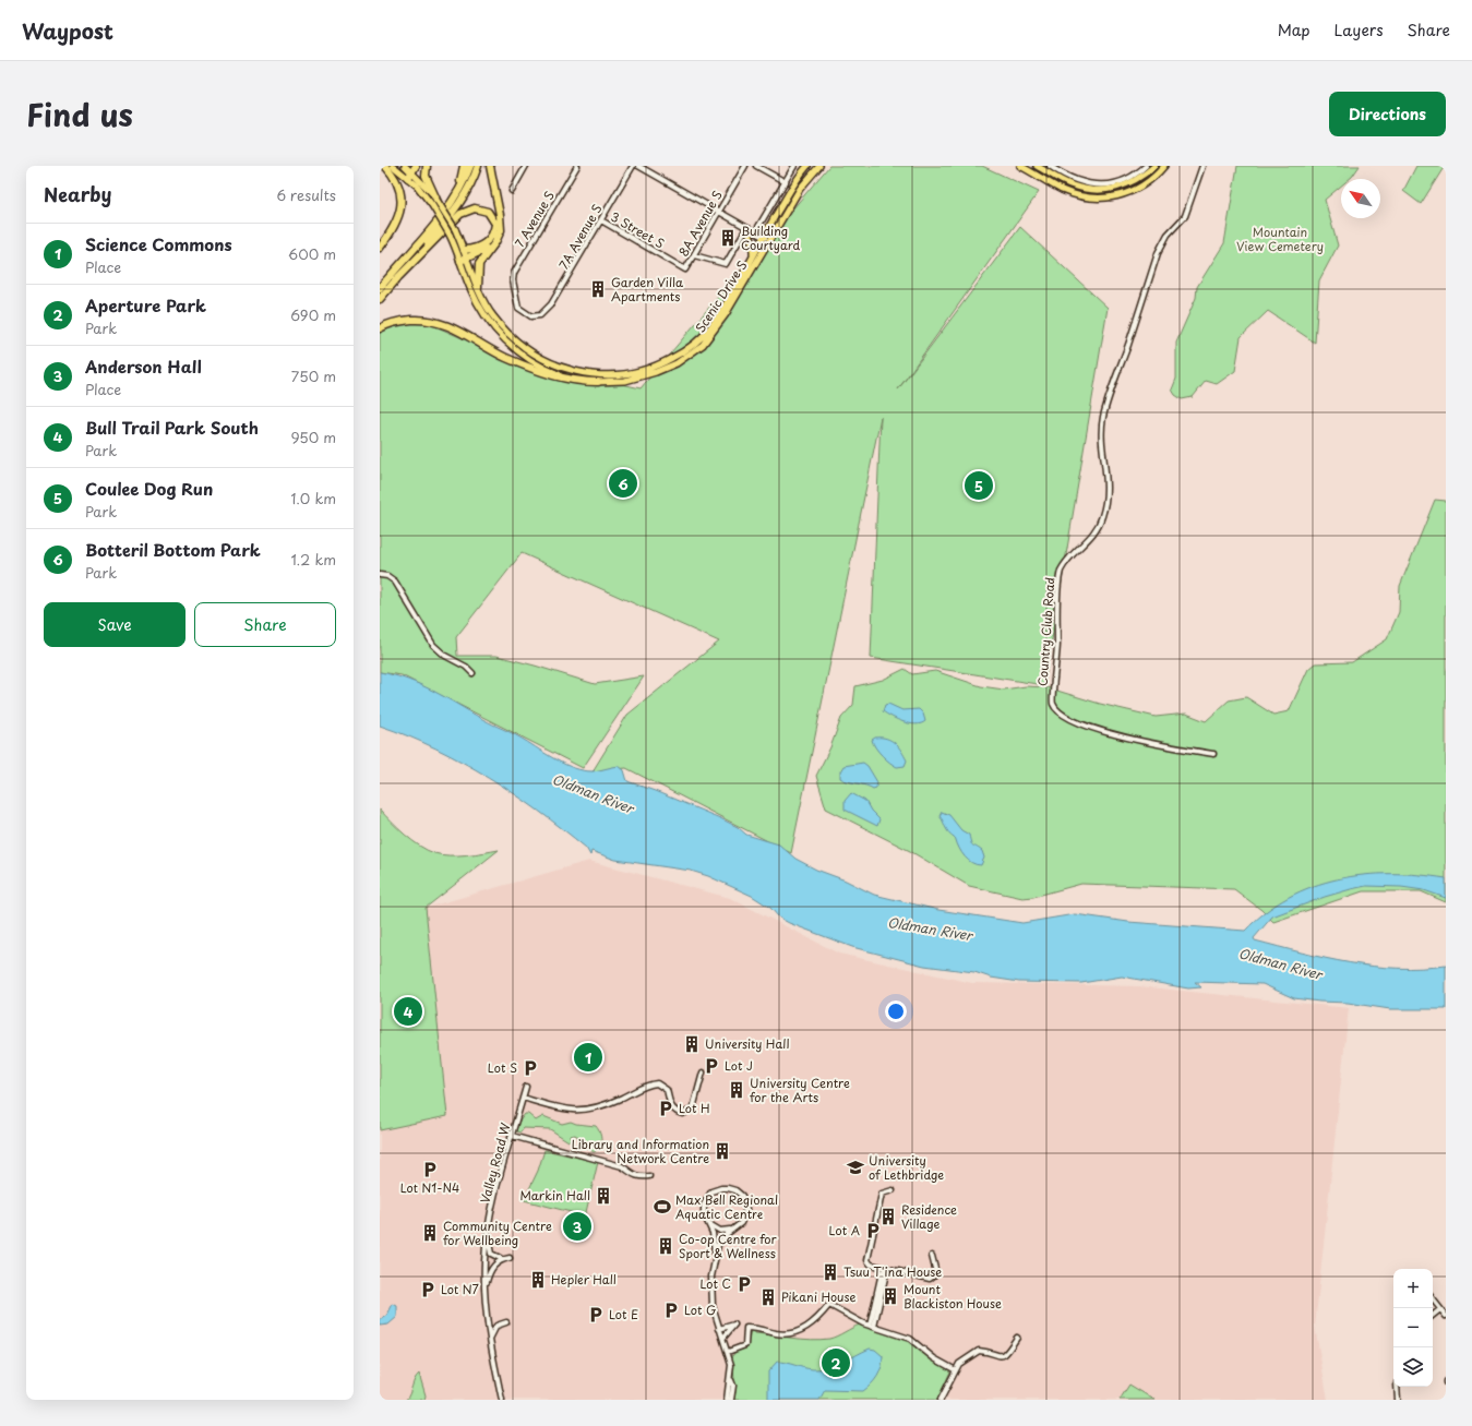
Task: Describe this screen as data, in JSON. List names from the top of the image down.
{
  "streets": {
    "main road": ["Scenic Drive S"],
    "street": [
      "7 Avenue S",
      "8A Avenue S",
      "3 Street S",
      "7A Avenue S",
      "Country Club Road",
      "Valley Road W"
    ]
  },
  "crossings": [
    ["7 Avenue S", "7A Avenue S"],
    ["8A Avenue S", "3 Street S"],
    ["3 Street S", "7A Avenue S"]
  ],
  "water": ["Oldman River"],
  "parks": ["Mountain View Cemetery"],
  "places": {
    "building": [
      "Building Courtyard",
      "Garden Villa Apartments",
      "University Hall",
      "University Centre for the Arts",
      "Library and Information Network Centre",
      "Markin Hall",
      "Residence Village",
      "Community Centre for Wellbeing",
      "Co-op Centre for Sport & Wellness",
      "Tsuu T'ina House",
      "Hepler Hall",
      "Mount Blackiston House",
      "Pikani House"
    ],
    "parking": [
      "Lot J",
      "Lot S",
      "Lot H",
      "Lot N1-N4",
      "Lot A",
      "Lot C",
      "Lot N7",
      "Lot G",
      "Lot E"
    ],
    "school or university": ["University of Lethbridge"],
    "sports": ["Max Bell Regional Aquatic Centre"]
  },
  "north": "top left",
  "page": {
    "header": "Waypost",
    "nav": ["Map", "Layers", "Share"],
    "title": "Find us",
    "buttons": [
      "Directions",
      ["Save", "Share"]
    ],
    "heading": ["Nearby", "6 results"],
    "list": [
      {
        "mark": "1",
        "name": "Science Commons",
        "note": "Place",
        "value": "600 m"
      },
      {
        "mark": "2",
        "name": "Aperture Park",
        "note": "Park",
        "value": "690 m"
      },
      {
        "mark": "3",
        "name": "Anderson Hall",
        "note": "Place",
        "value": "750 m"
      },
      {
        "mark": "4",
        "name": "Bull Trail Park South",
        "note": "Park",
        "value": "950 m"
      },
      {
        "mark": "5",
        "name": "Coulee Dog Run",
        "note": "Park",
        "value": "1.0 km"
      },
      {
        "mark": "6",
        "name": "Botteril Bottom Park",
        "note": "Park",
        "value": "1.2 km"
      }
    ],
    "pins": [
      "6",
      "5",
      "4",
      "1",
      "3",
      "2"
    ],
    "map_buttons": ["+", "−"]
  }
}
